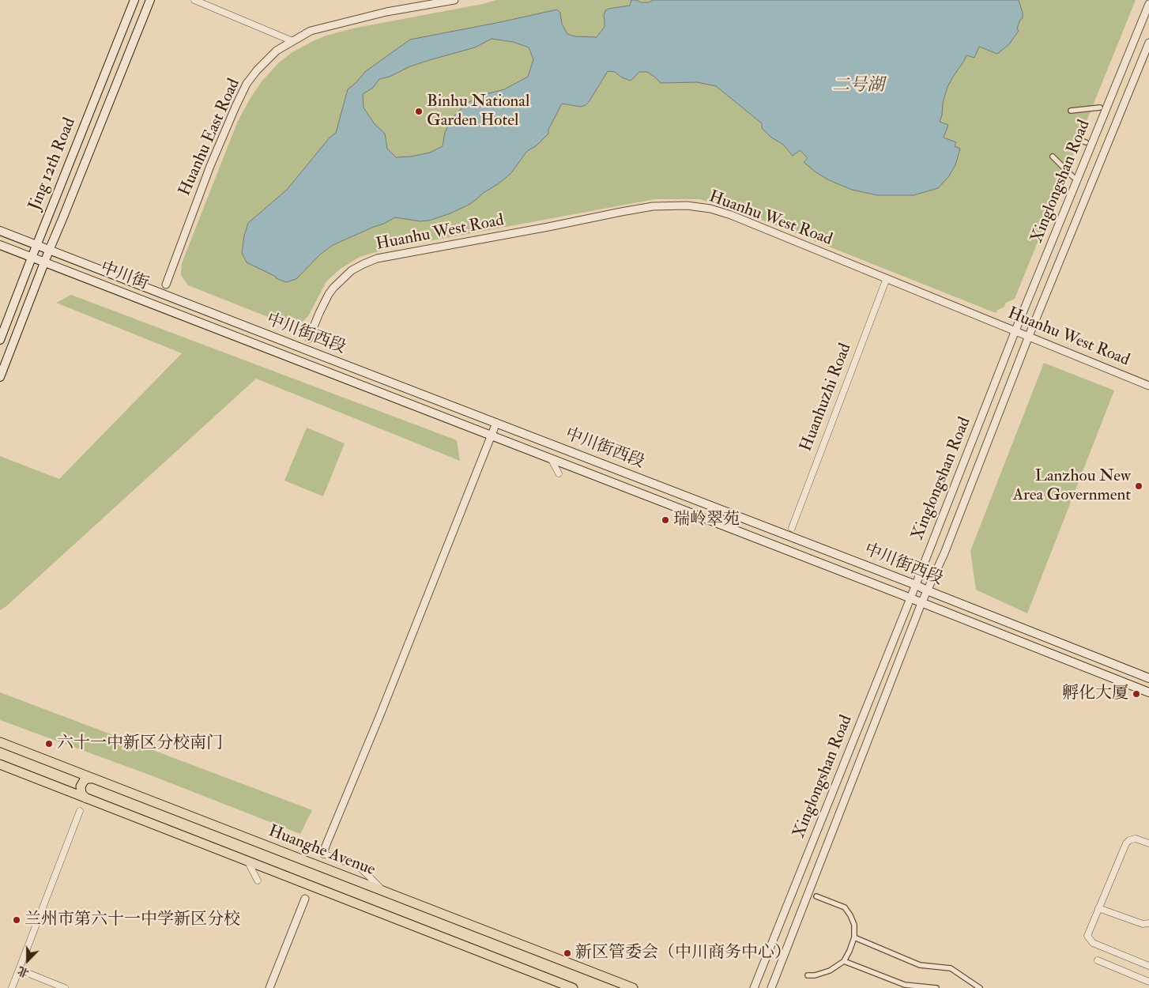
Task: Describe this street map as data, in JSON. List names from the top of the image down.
{
  "streets": {
    "main road": [
      "Jing 12th Road",
      "中川街",
      "中川街西段",
      "Huanghe Avenue"
    ],
    "street": [
      "Huanhu East Road",
      "Xinglongshan Road",
      "Huanhu West Road",
      "Huanhuzhi Road"
    ]
  },
  "crossings": [
    ["Jing 12th Road", "中川街"],
    ["Jing 12th Road", "中川街西段"],
    ["Xinglongshan Road", "Huanhu West Road"],
    ["Xinglongshan Road", "中川街西段"],
    ["Huanhu West Road", "Huanhuzhi Road"],
    ["中川街", "中川街西段"]
  ],
  "water": ["二号湖"],
  "places": [
    "Binhu National Garden Hotel",
    "Lanzhou New Area Government",
    "瑞岭翠苑",
    "孵化大厦",
    "六十一中新区分校南门",
    "兰州市第六十一中学新区分校",
    "新区管委会（中川商务中心）"
  ],
  "north": "bottom"
}
